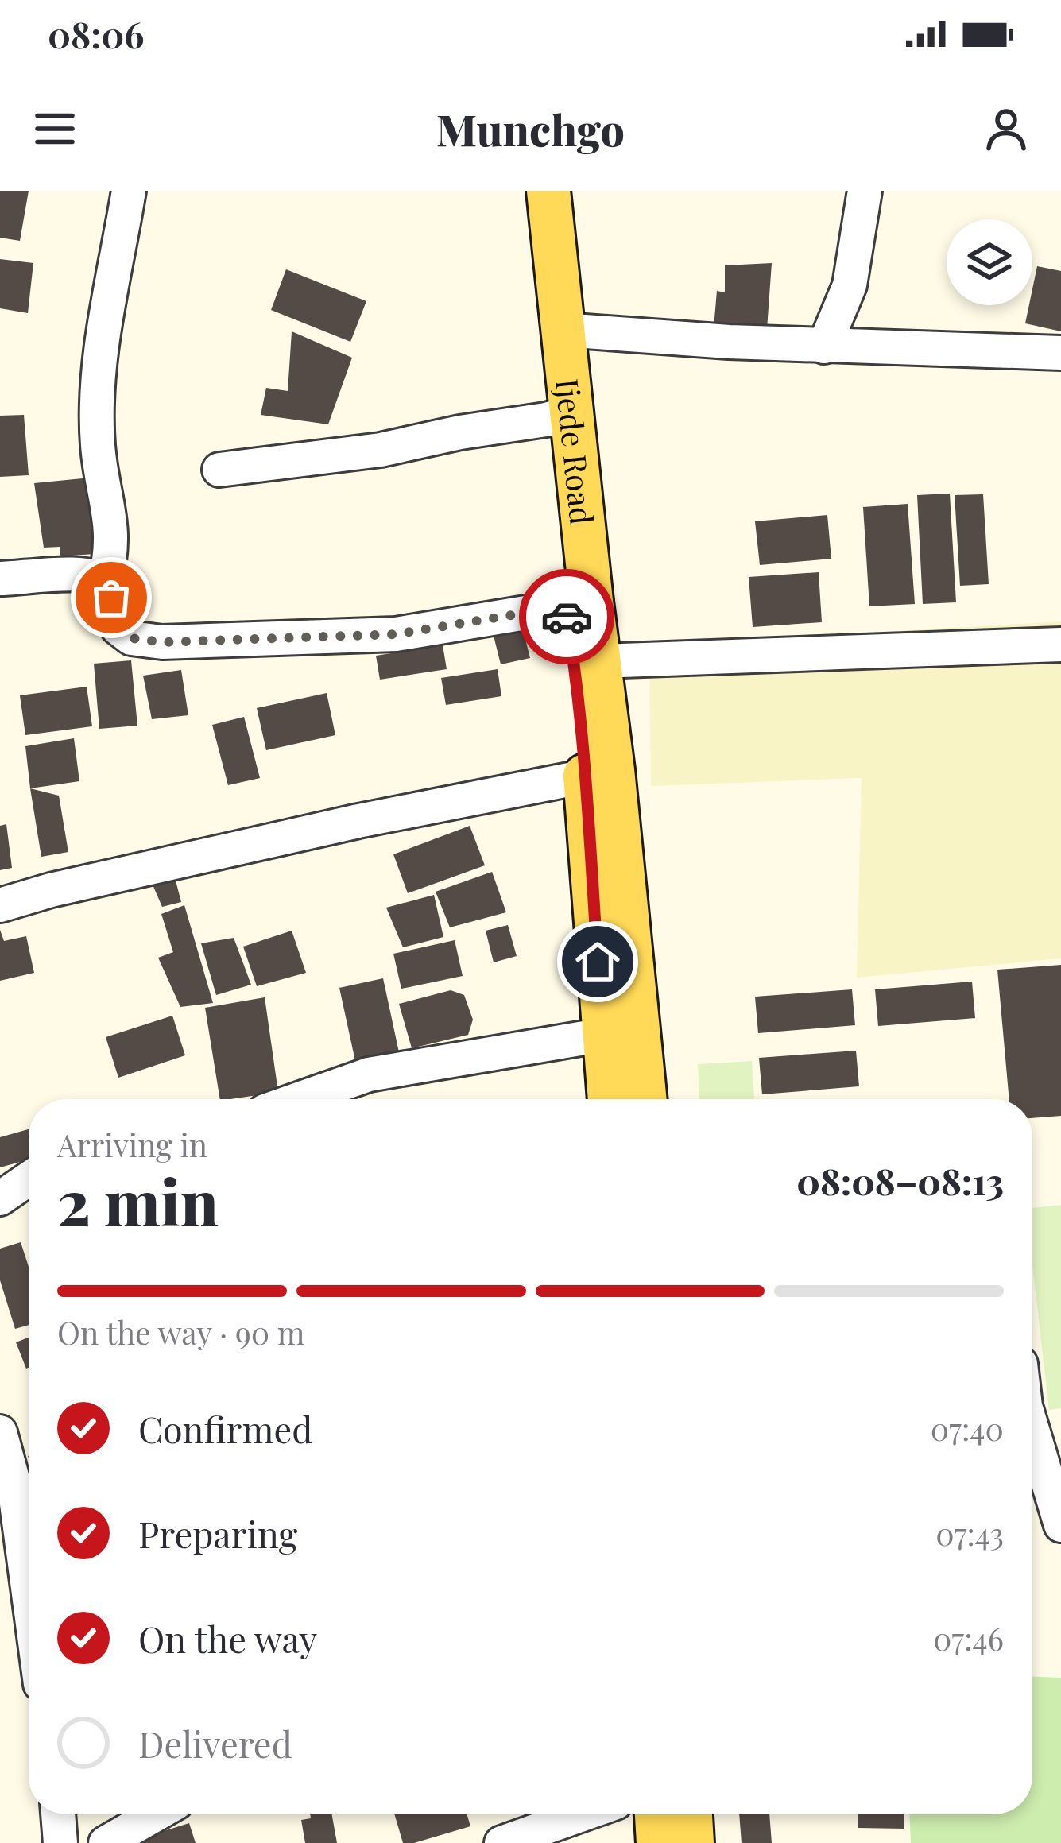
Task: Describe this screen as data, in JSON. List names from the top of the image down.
{
  "streets": {
    "main road": ["Ijede Road"]
  },
  "page": {
    "status": "08:06",
    "header": "Munchgo",
    "heading": ["2 min", "Arriving in", "08:08–08:13"],
    "bar": "On the way · 90 m",
    "list": [
      ["Confirmed", "07:40"],
      ["Preparing", "07:43"],
      ["On the way", "07:46"],
      "Delivered"
    ]
  }
}
